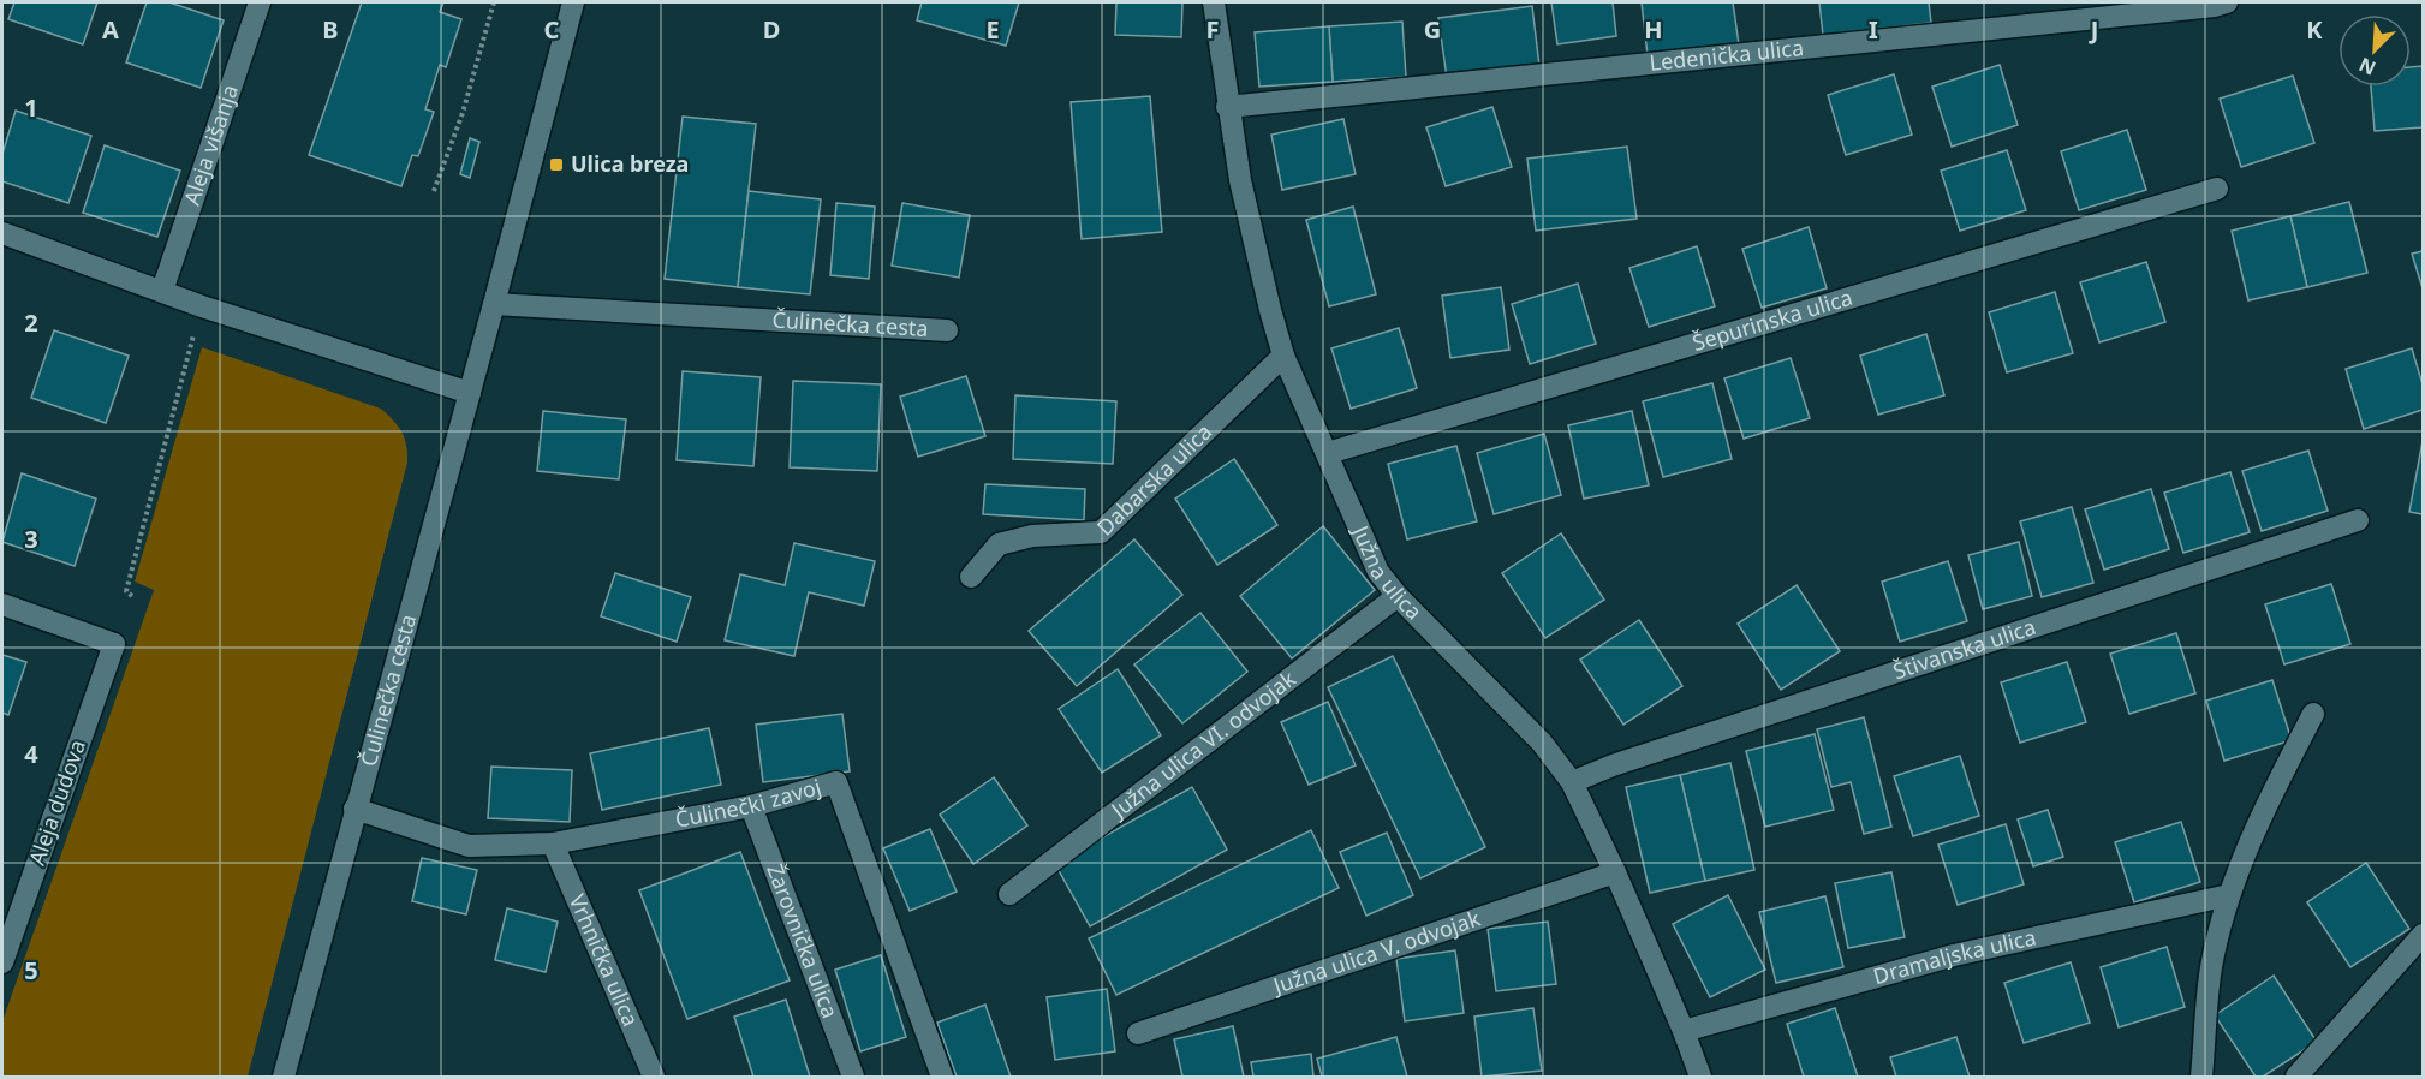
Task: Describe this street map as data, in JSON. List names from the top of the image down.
{
  "streets": {
    "street": [
      "Ledenička ulica",
      "Aleja višanja",
      "Šepurinska ulica",
      "Čulinečka cesta",
      "Dabarska ulica",
      "Južna ulica",
      "Štivanska ulica",
      "Južna ulica VI. odvojak",
      "Aleja dudova",
      "Čulinečki zavoj",
      "Žarovnička ulica",
      "Južna ulica V. odvojak",
      "Dramaljska ulica",
      "Vrhnička ulica"
    ]
  },
  "crossings": [
    ["Ledenička ulica", "Južna ulica"],
    ["Šepurinska ulica", "Južna ulica"],
    ["Čulinečka cesta", "Čulinečki zavoj"],
    ["Dabarska ulica", "Južna ulica"],
    ["Južna ulica", "Štivanska ulica"],
    ["Južna ulica", "Južna ulica VI. odvojak"],
    ["Južna ulica", "Južna ulica V. odvojak"],
    ["Južna ulica", "Dramaljska ulica"],
    ["Čulinečki zavoj", "Žarovnička ulica"],
    ["Čulinečki zavoj", "Vrhnička ulica"]
  ],
  "places": {
    "transit": ["Ulica breza"]
  },
  "north": "bottom left",
  "grid": {
    "columns": [
      "A",
      "B",
      "C",
      "D",
      "E",
      "F",
      "G",
      "H",
      "I",
      "J",
      "K"
    ],
    "rows": [
      "1",
      "2",
      "3",
      "4",
      "5"
    ]
  }
}
